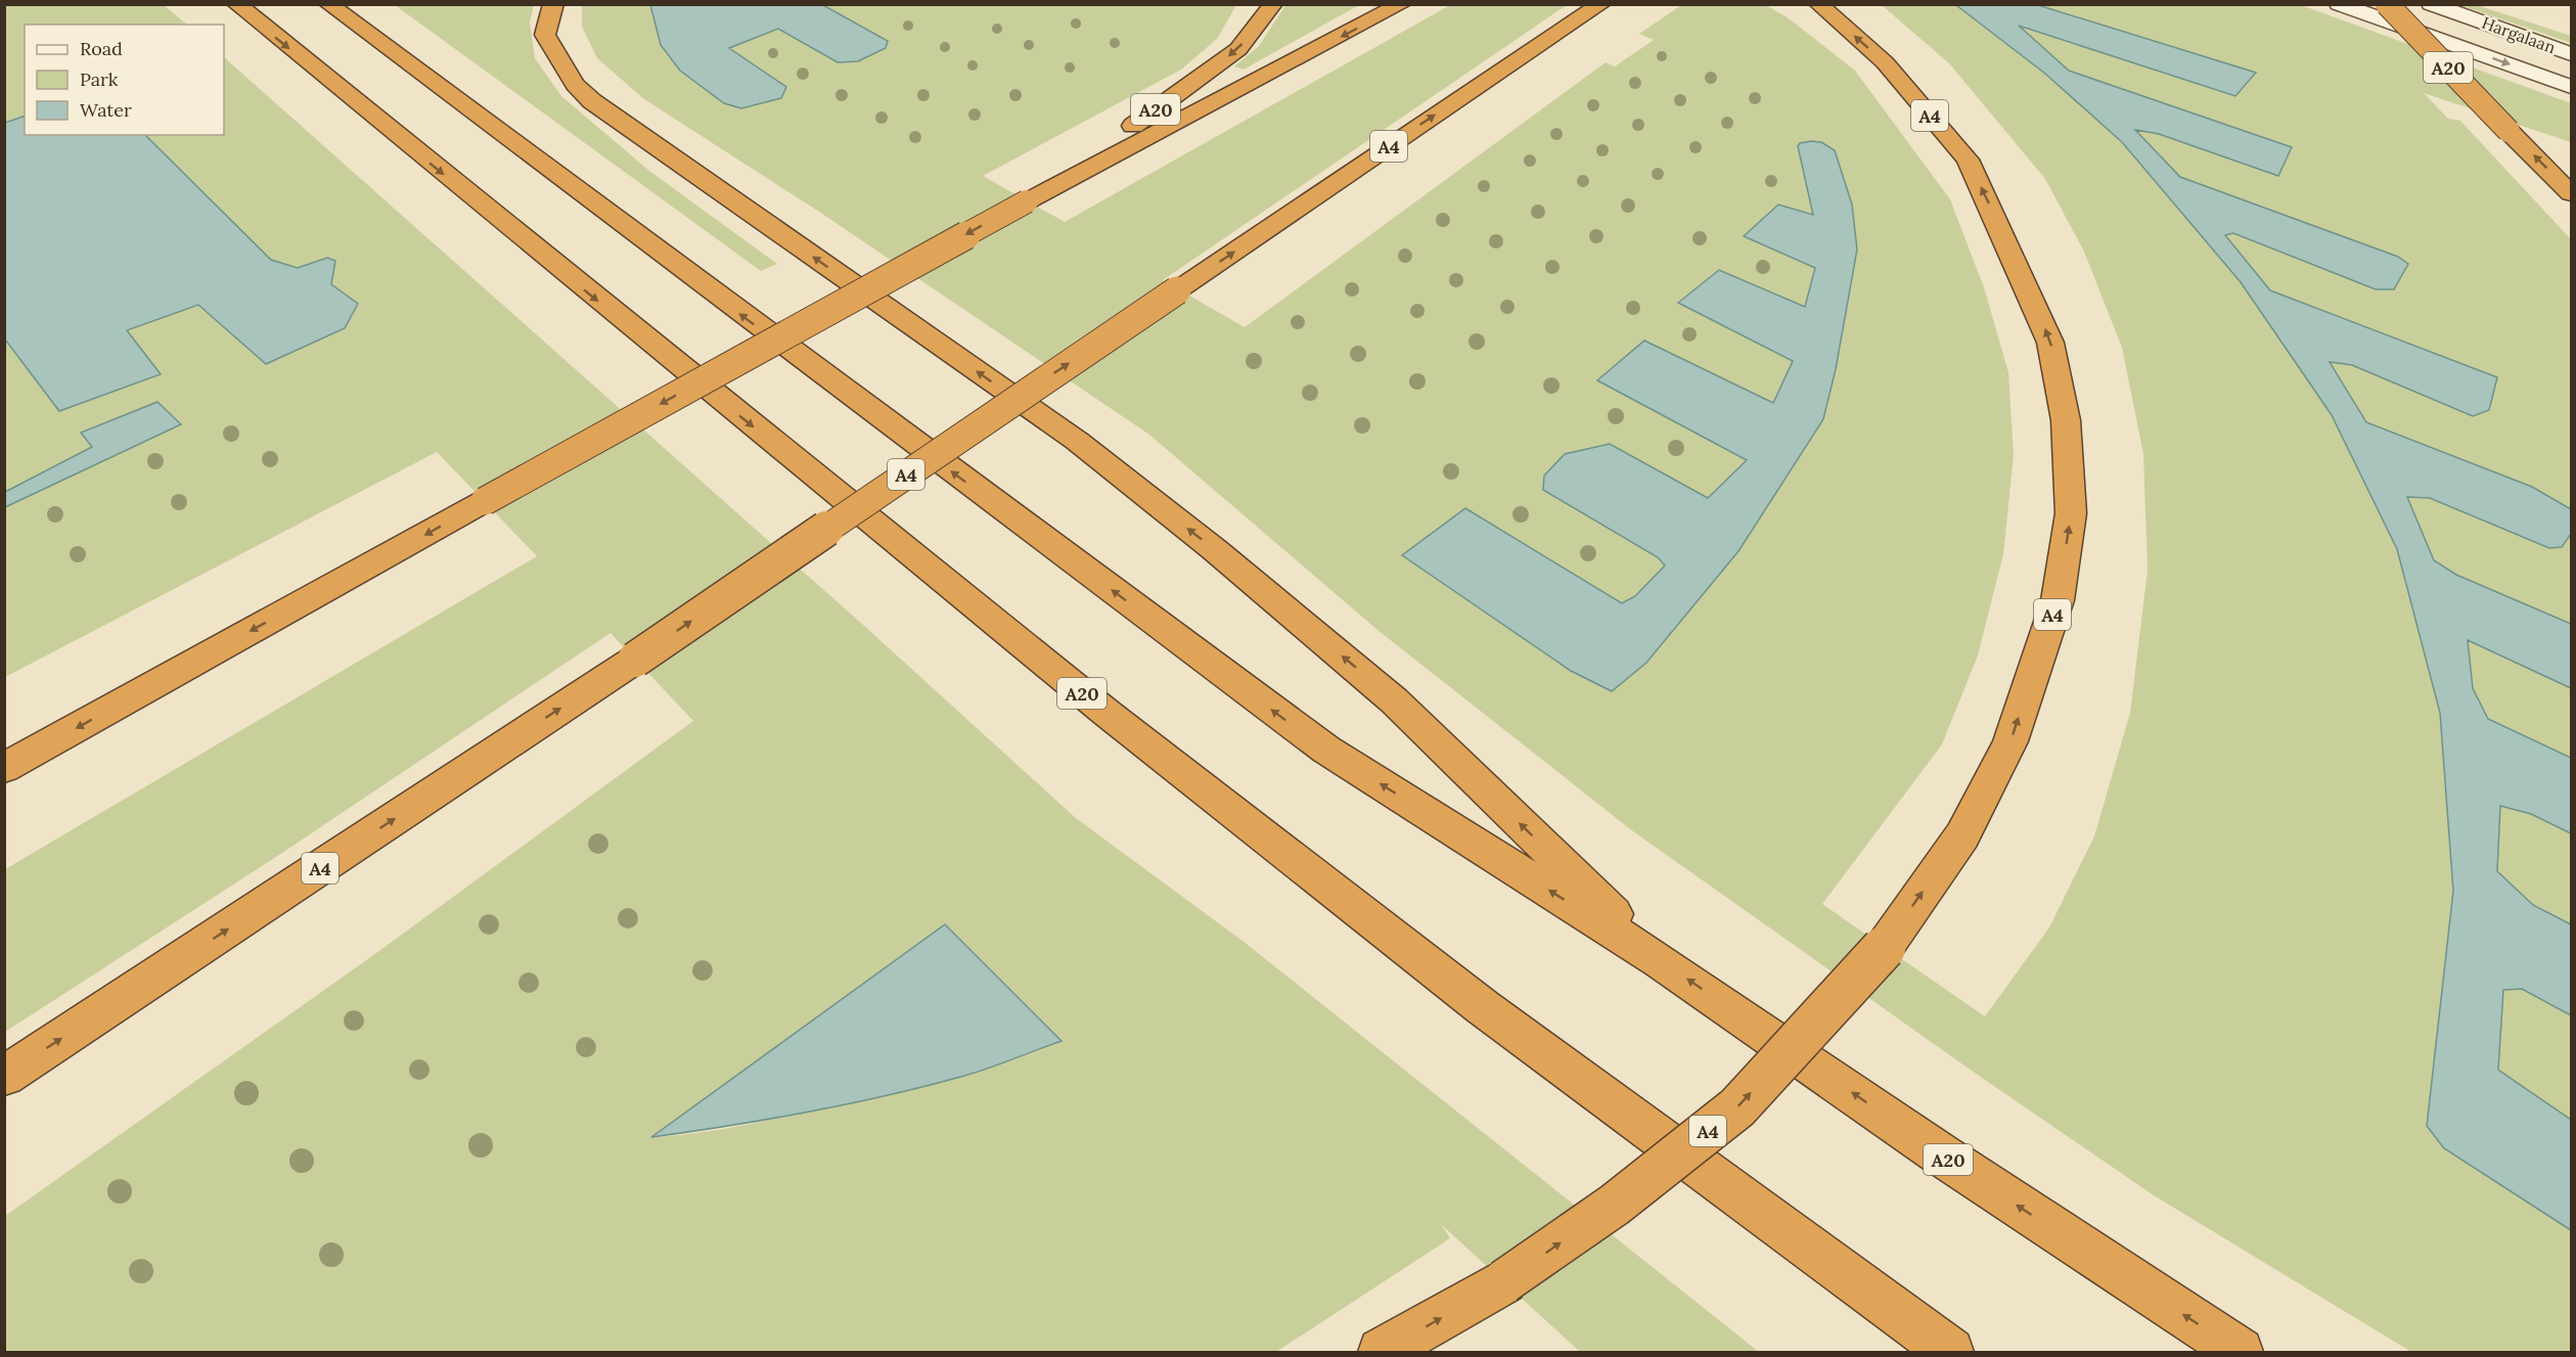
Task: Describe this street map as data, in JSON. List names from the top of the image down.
{
  "streets": {
    "highway": ["A20", "A4"],
    "main road": ["Hargalaan"]
  },
  "legend": ["Road", "Park", "Water"]
}
